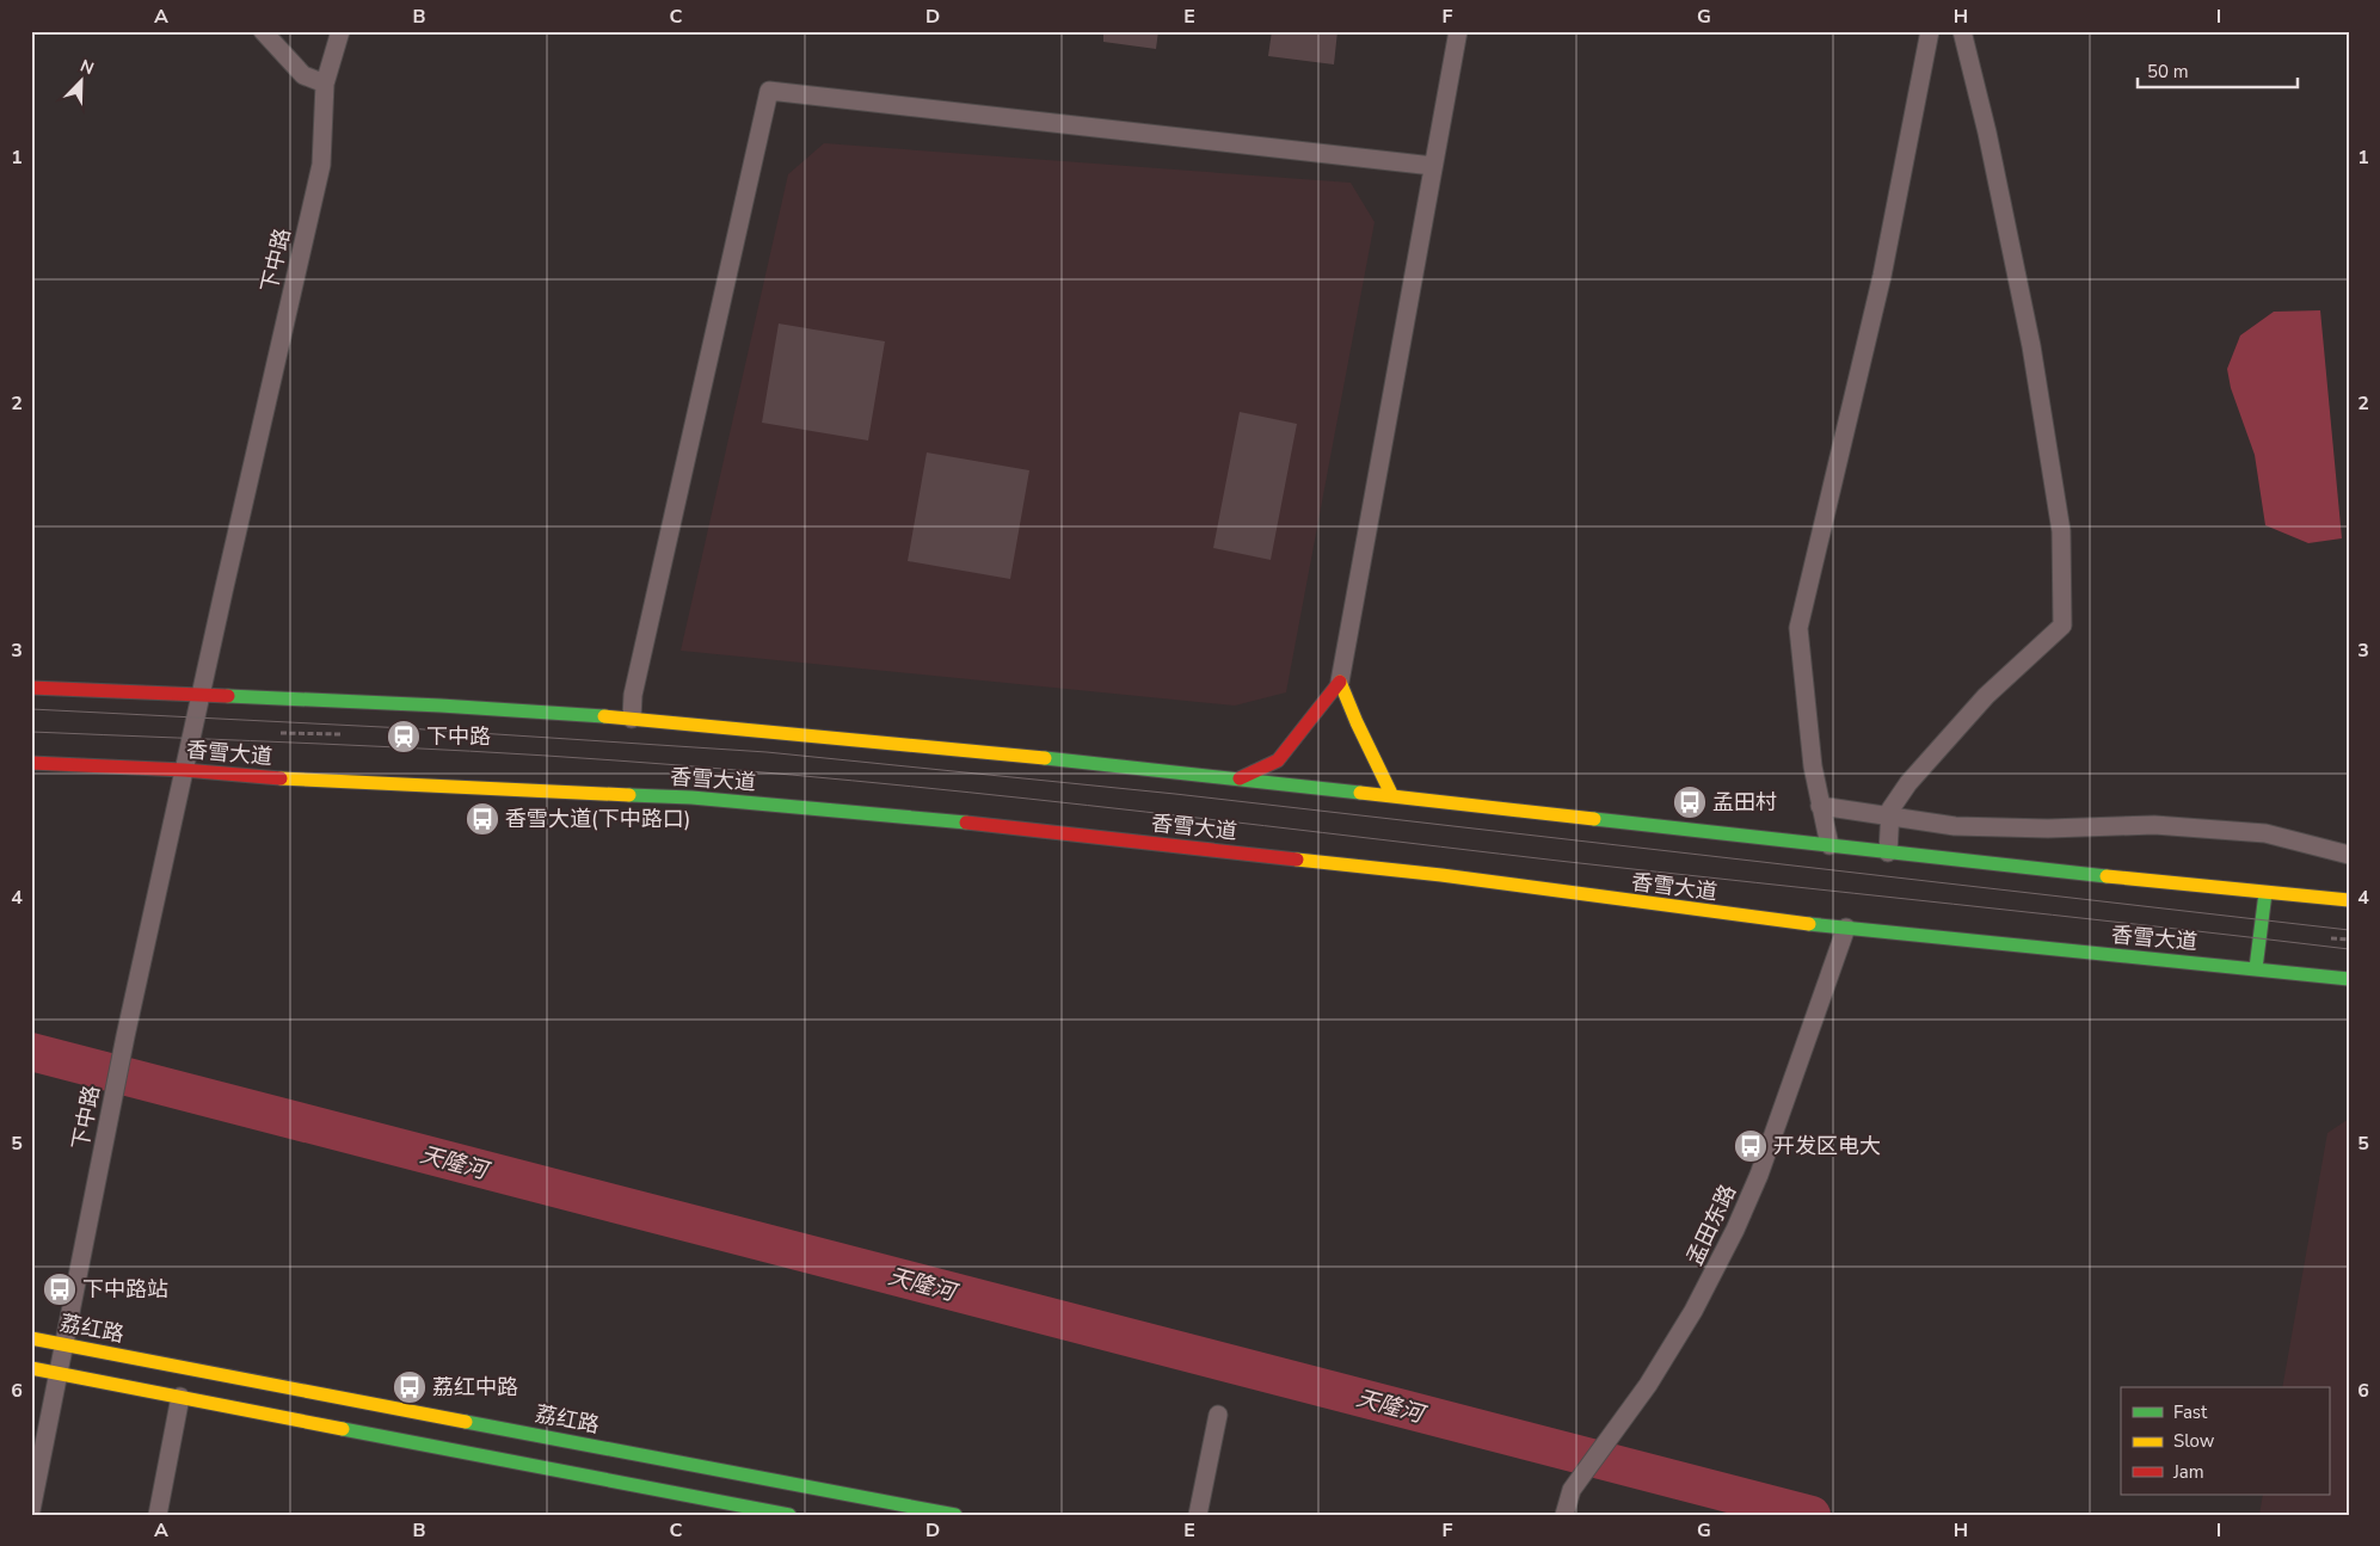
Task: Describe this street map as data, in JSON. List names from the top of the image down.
{
  "streets": {
    "main road": ["香雪大道", "荔红路"],
    "street": ["下中路", "孟田东路"]
  },
  "crossings": [
    ["下中路", "香雪大道"],
    ["下中路", "荔红路"],
    ["香雪大道", "孟田东路"]
  ],
  "water": ["天隆河"],
  "places": {
    "station": ["下中路"],
    "bus stop": [
      "孟田村",
      "香雪大道(下中路口)",
      "开发区电大",
      "下中路站",
      "荔红中路"
    ]
  },
  "legend": ["Fast", "Slow", "Jam"],
  "scale_bar": "50 m",
  "north": "top right",
  "grid": {
    "columns": [
      "A",
      "B",
      "C",
      "D",
      "E",
      "F",
      "G",
      "H",
      "I"
    ],
    "rows": [
      "1",
      "2",
      "3",
      "4",
      "5",
      "6"
    ]
  }
}
